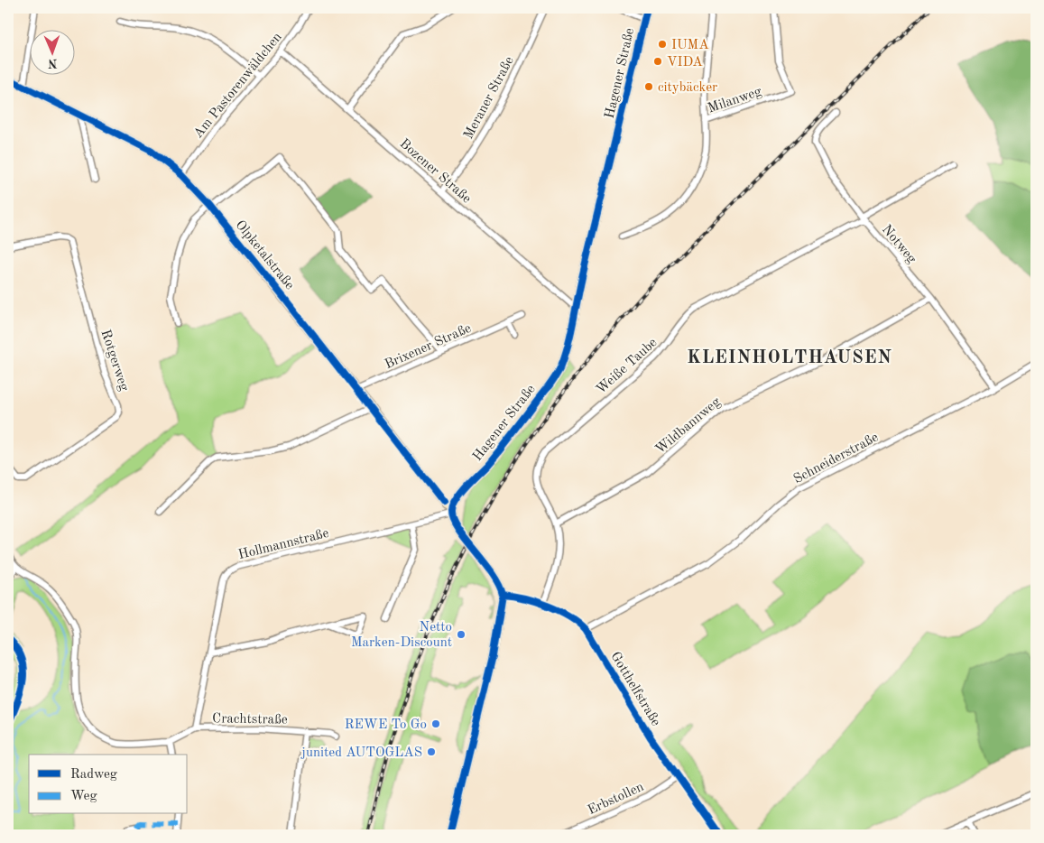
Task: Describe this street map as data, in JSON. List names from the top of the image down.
{
  "streets": {
    "main road": ["Hagener Straße", "Olpketalstraße"],
    "street": [
      "Am Pastorenwäldchen",
      "Meraner Straße",
      "Milanweg",
      "Bozener Straße",
      "Notweg",
      "Brixener Straße",
      "Rotgerweg",
      "Weiße Taube",
      "Wildbannweg",
      "Schneiderstraße",
      "Hollmannstraße",
      "Gotthelfstraße",
      "Crachtstraße",
      "Erbstollen"
    ]
  },
  "crossings": [
    ["Hagener Straße", "Bozener Straße"],
    ["Hagener Straße", "Olpketalstraße"],
    ["Hagener Straße", "Hollmannstraße"],
    ["Am Pastorenwäldchen", "Bozener Straße"],
    ["Am Pastorenwäldchen", "Olpketalstraße"],
    ["Meraner Straße", "Bozener Straße"],
    ["Notweg", "Weiße Taube"],
    ["Notweg", "Wildbannweg"],
    ["Notweg", "Schneiderstraße"],
    ["Olpketalstraße", "Brixener Straße"],
    ["Olpketalstraße", "Hollmannstraße"],
    ["Weiße Taube", "Wildbannweg"],
    ["Weiße Taube", "Gotthelfstraße"],
    ["Schneiderstraße", "Gotthelfstraße"],
    ["Hollmannstraße", "Crachtstraße"],
    ["Gotthelfstraße", "Erbstollen"]
  ],
  "districts": ["KLEINHOLTHAUSEN"],
  "places": [
    "IUMA",
    "VIDA",
    "citybäcker",
    "Netto Marken-Discount",
    "REWE To Go",
    "junited AUTOGLAS"
  ],
  "legend": ["Radweg", "Weg"],
  "north": "bottom"
}
